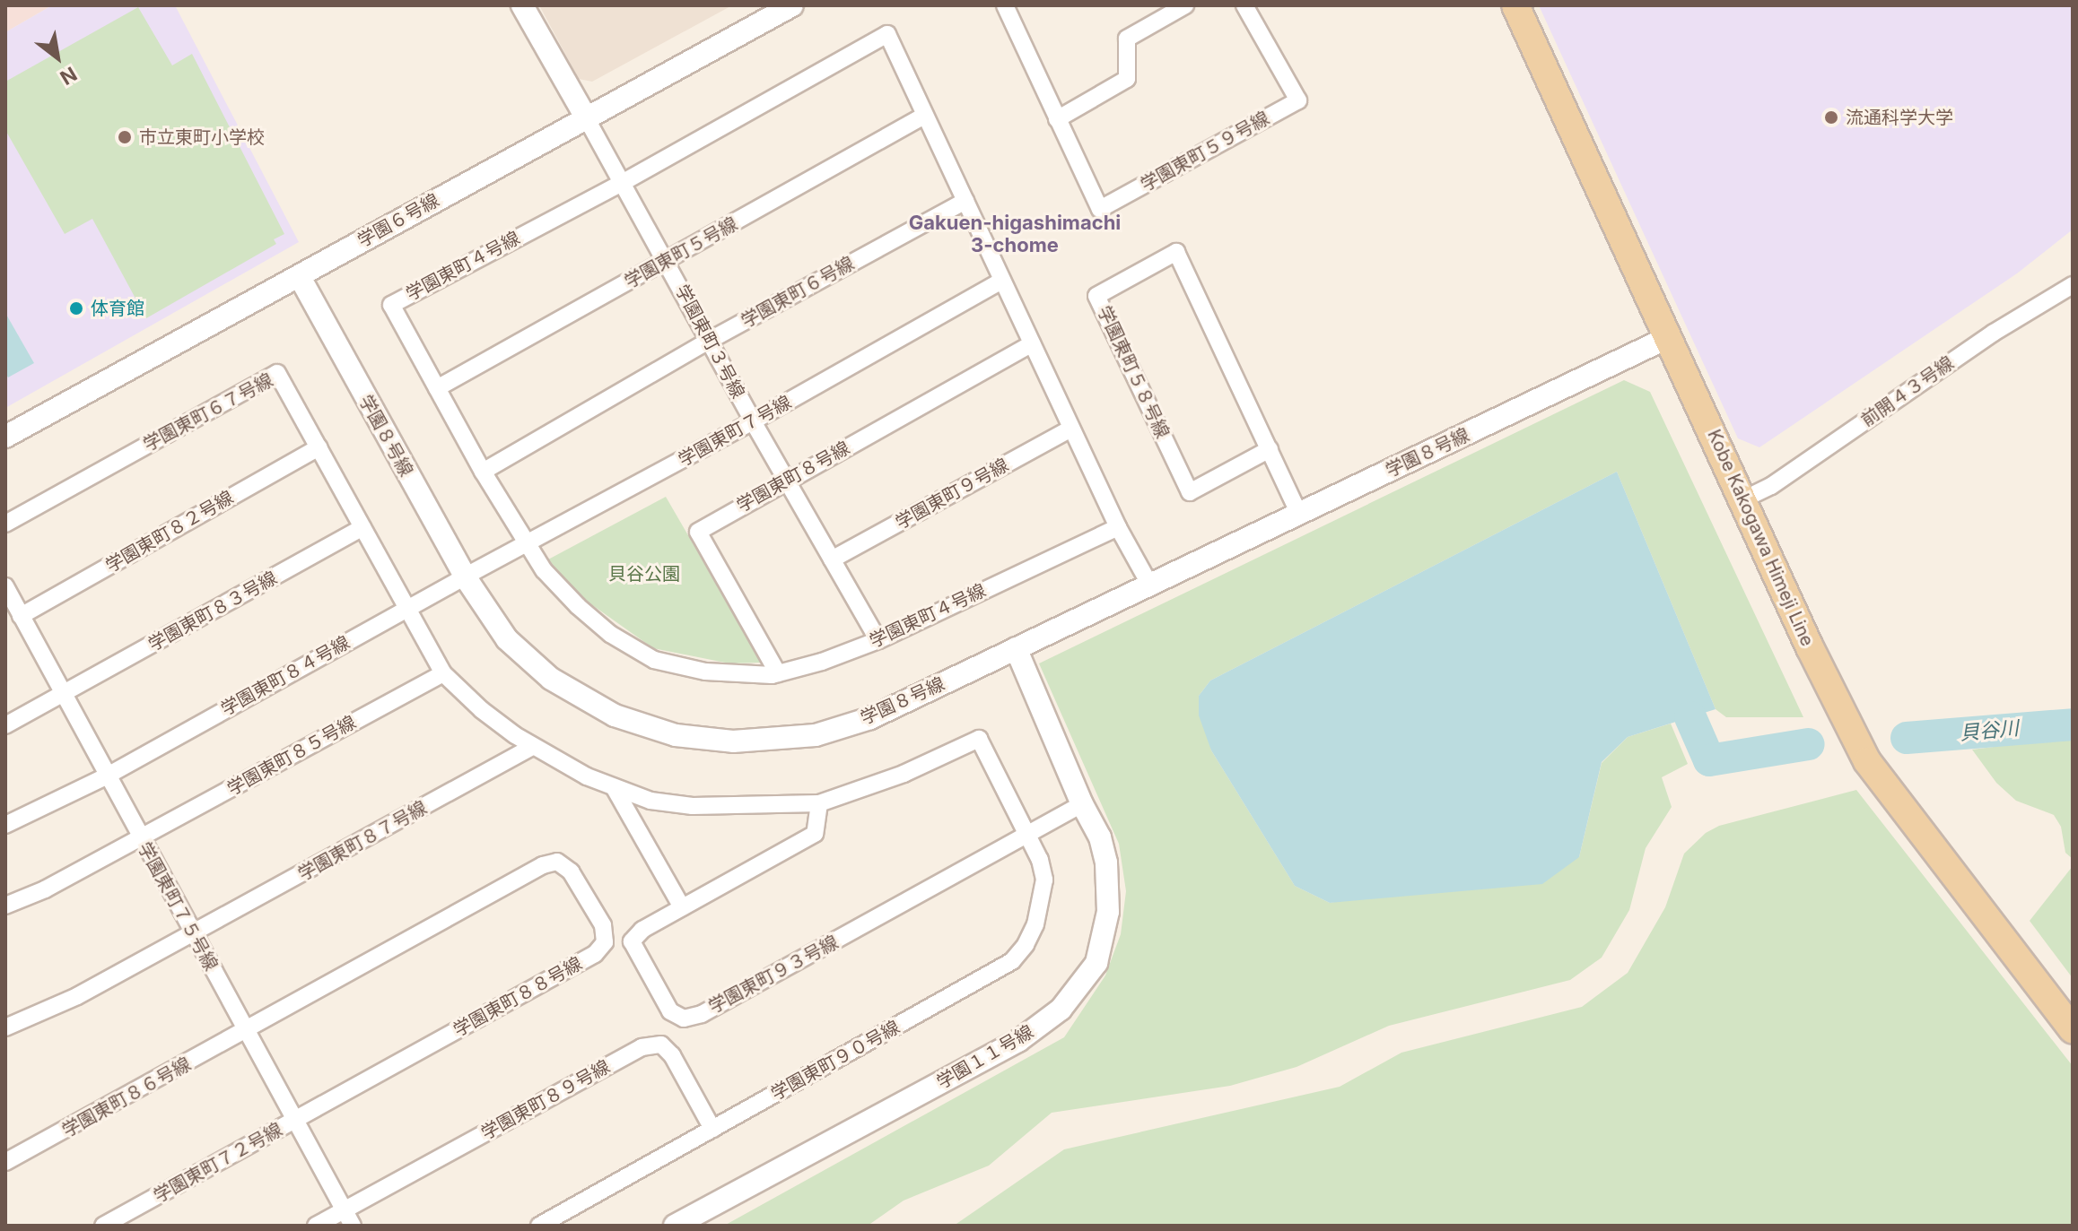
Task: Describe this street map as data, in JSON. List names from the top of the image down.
{
  "streets": {
    "main road": ["Kobe Kakogawa Himeji Line"],
    "street": [
      "学園東町５９号線",
      "学園６号線",
      "学園東町５号線",
      "学園東町４号線",
      "学園東町６号線",
      "学園東町３号線",
      "学園東町５８号線",
      "前開４３号線",
      "学園東町６７号線",
      "学園東町７号線",
      "学園８号線",
      "学園東町８号線",
      "学園東町９号線",
      "学園東町８２号線",
      "学園東町８３号線",
      "学園東町８４号線",
      "学園東町８５号線",
      "学園東町８７号線",
      "学園東町７５号線",
      "学園東町９３号線",
      "学園東町８８号線",
      "学園１１号線",
      "学園東町９０号線",
      "学園東町８６号線",
      "学園東町８９号線",
      "学園東町７２号線"
    ]
  },
  "crossings": [
    ["学園６号線", "学園東町３号線"],
    ["学園６号線", "学園８号線"],
    ["学園東町５号線", "学園東町４号線"],
    ["学園東町５号線", "学園東町３号線"],
    ["学園東町４号線", "学園東町６号線"],
    ["学園東町４号線", "学園東町３号線"],
    ["学園東町４号線", "学園東町７号線"],
    ["学園東町４号線", "学園８号線"],
    ["学園東町４号線", "学園東町８号線"],
    ["学園東町４号線", "学園東町９号線"],
    ["学園東町６号線", "学園東町３号線"],
    ["学園東町３号線", "学園東町７号線"],
    ["学園東町３号線", "学園東町８号線"],
    ["学園東町３号線", "学園東町９号線"],
    ["学園東町５８号線", "学園８号線"],
    ["前開４３号線", "Kobe Kakogawa Himeji Line"],
    ["学園東町６７号線", "学園東町８２号線"],
    ["学園東町６７号線", "学園東町８３号線"],
    ["学園東町６７号線", "学園東町８４号線"],
    ["学園東町６７号線", "学園東町８５号線"],
    ["学園東町６７号線", "学園東町８７号線"],
    ["学園東町６７号線", "学園東町９３号線"],
    ["学園東町６７号線", "学園東町９０号線"],
    ["学園東町７号線", "学園８号線"],
    ["学園東町７号線", "学園東町８４号線"],
    ["学園８号線", "Kobe Kakogawa Himeji Line"],
    ["学園８号線", "学園東町８４号線"],
    ["学園８号線", "学園１１号線"],
    ["学園東町８２号線", "学園東町７５号線"],
    ["学園東町８３号線", "学園東町７５号線"],
    ["学園東町８４号線", "学園東町７５号線"],
    ["学園東町８５号線", "学園東町７５号線"],
    ["学園東町８７号線", "学園東町７５号線"],
    ["学園東町７５号線", "学園東町８８号線"],
    ["学園東町７５号線", "学園東町８６号線"],
    ["学園東町７５号線", "学園東町８９号線"],
    ["学園東町７５号線", "学園東町７２号線"],
    ["学園東町９３号線", "学園１１号線"],
    ["学園東町９３号線", "学園東町９０号線"],
    ["学園東町８８号線", "学園東町８６号線"],
    ["学園東町８８号線", "学園東町７２号線"],
    ["学園東町９０号線", "学園東町８９号線"]
  ],
  "districts": ["Gakuen-higashimachi 3-chome"],
  "water": ["貝谷川"],
  "parks": ["貝谷公園"],
  "places": ["流通科学大学", "市立東町小学校", "体育館"],
  "north": "bottom right"
}
